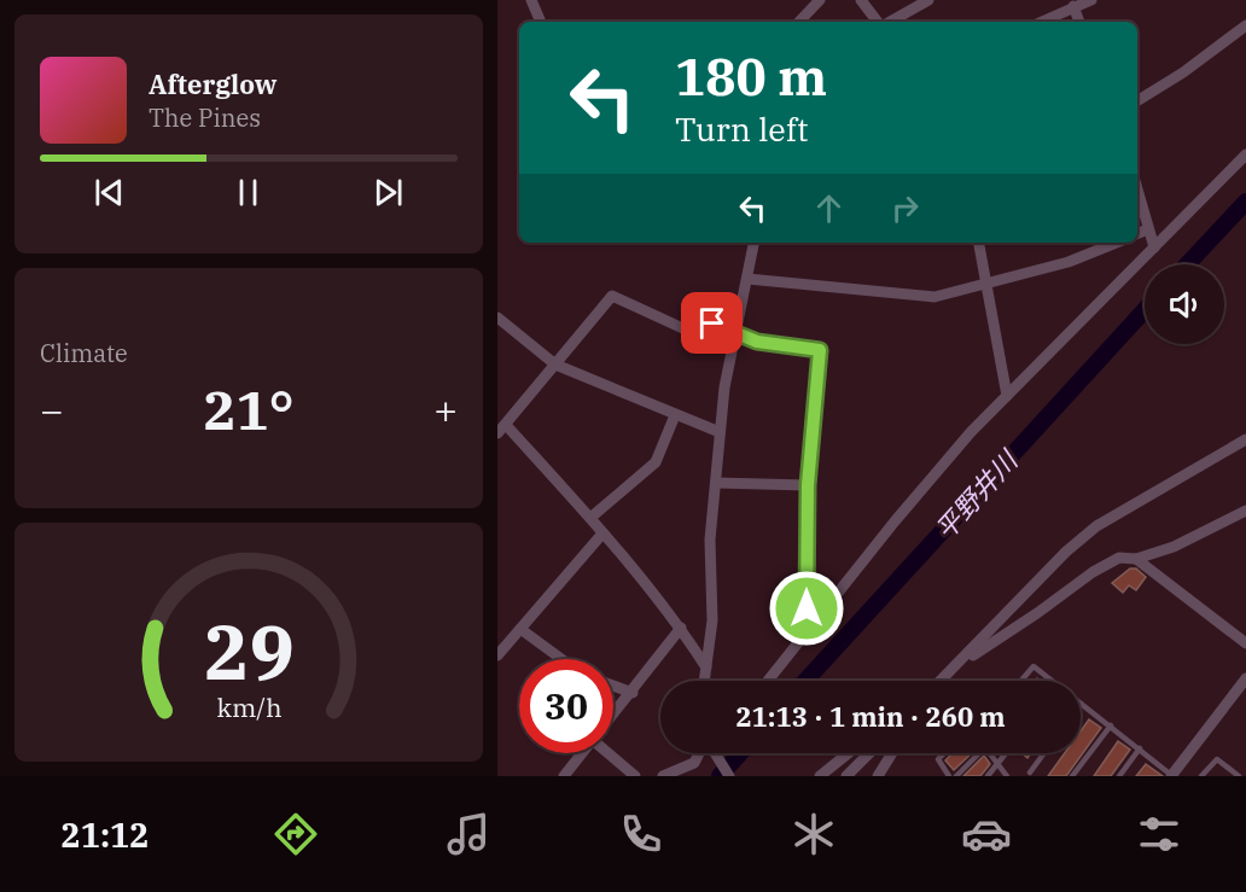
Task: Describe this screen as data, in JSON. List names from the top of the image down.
{
  "water": ["平野井川"],
  "page": {
    "turn": ["180 m", "Turn left"],
    "song": ["Afterglow", "The Pines"],
    "tile": "Climate",
    "heat": ["−", "21°", "+"],
    "limit": "30",
    "trip": "21:13 · 1 min · 260 m",
    "tabs": "21:12",
    "gauge": ["29", "km/h"]
  }
}
